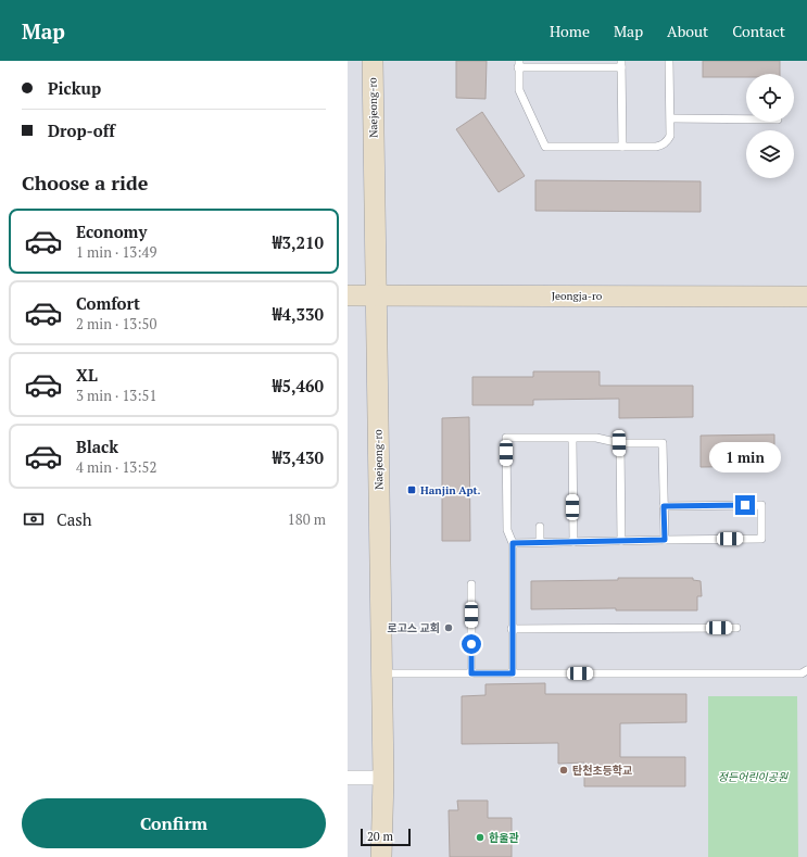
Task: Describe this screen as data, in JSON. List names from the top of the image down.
{
  "streets": {
    "street": ["Naejeong-ro", "Jeongja-ro"]
  },
  "crossings": [
    ["Naejeong-ro", "Jeongja-ro"]
  ],
  "parks": ["정든어린이공원"],
  "places": {
    "transit": ["Hanjin Apt."],
    "other": ["로고스 교회", "탄천초등학교", "한울관"]
  },
  "scale_bar": "20 m",
  "page": {
    "header": "Map",
    "nav": [
      "Home",
      "Map",
      "About",
      "Contact"
    ],
    "banner": ["Pickup", "Drop-off"],
    "heading": "Choose a ride",
    "list": [
      {
        "name": "Economy",
        "note": "1 min · 13:49",
        "value": "₩3,210"
      },
      {
        "name": "Comfort",
        "note": "2 min · 13:50",
        "value": "₩4,330"
      },
      {
        "name": "XL",
        "note": "3 min · 13:51",
        "value": "₩5,460"
      },
      {
        "name": "Black",
        "note": "4 min · 13:52",
        "value": "₩3,430"
      }
    ],
    "bubble": "1 min",
    "pay": ["Cash", "180 m"],
    "buttons": "Confirm",
    "scale": "20 m"
  }
}
